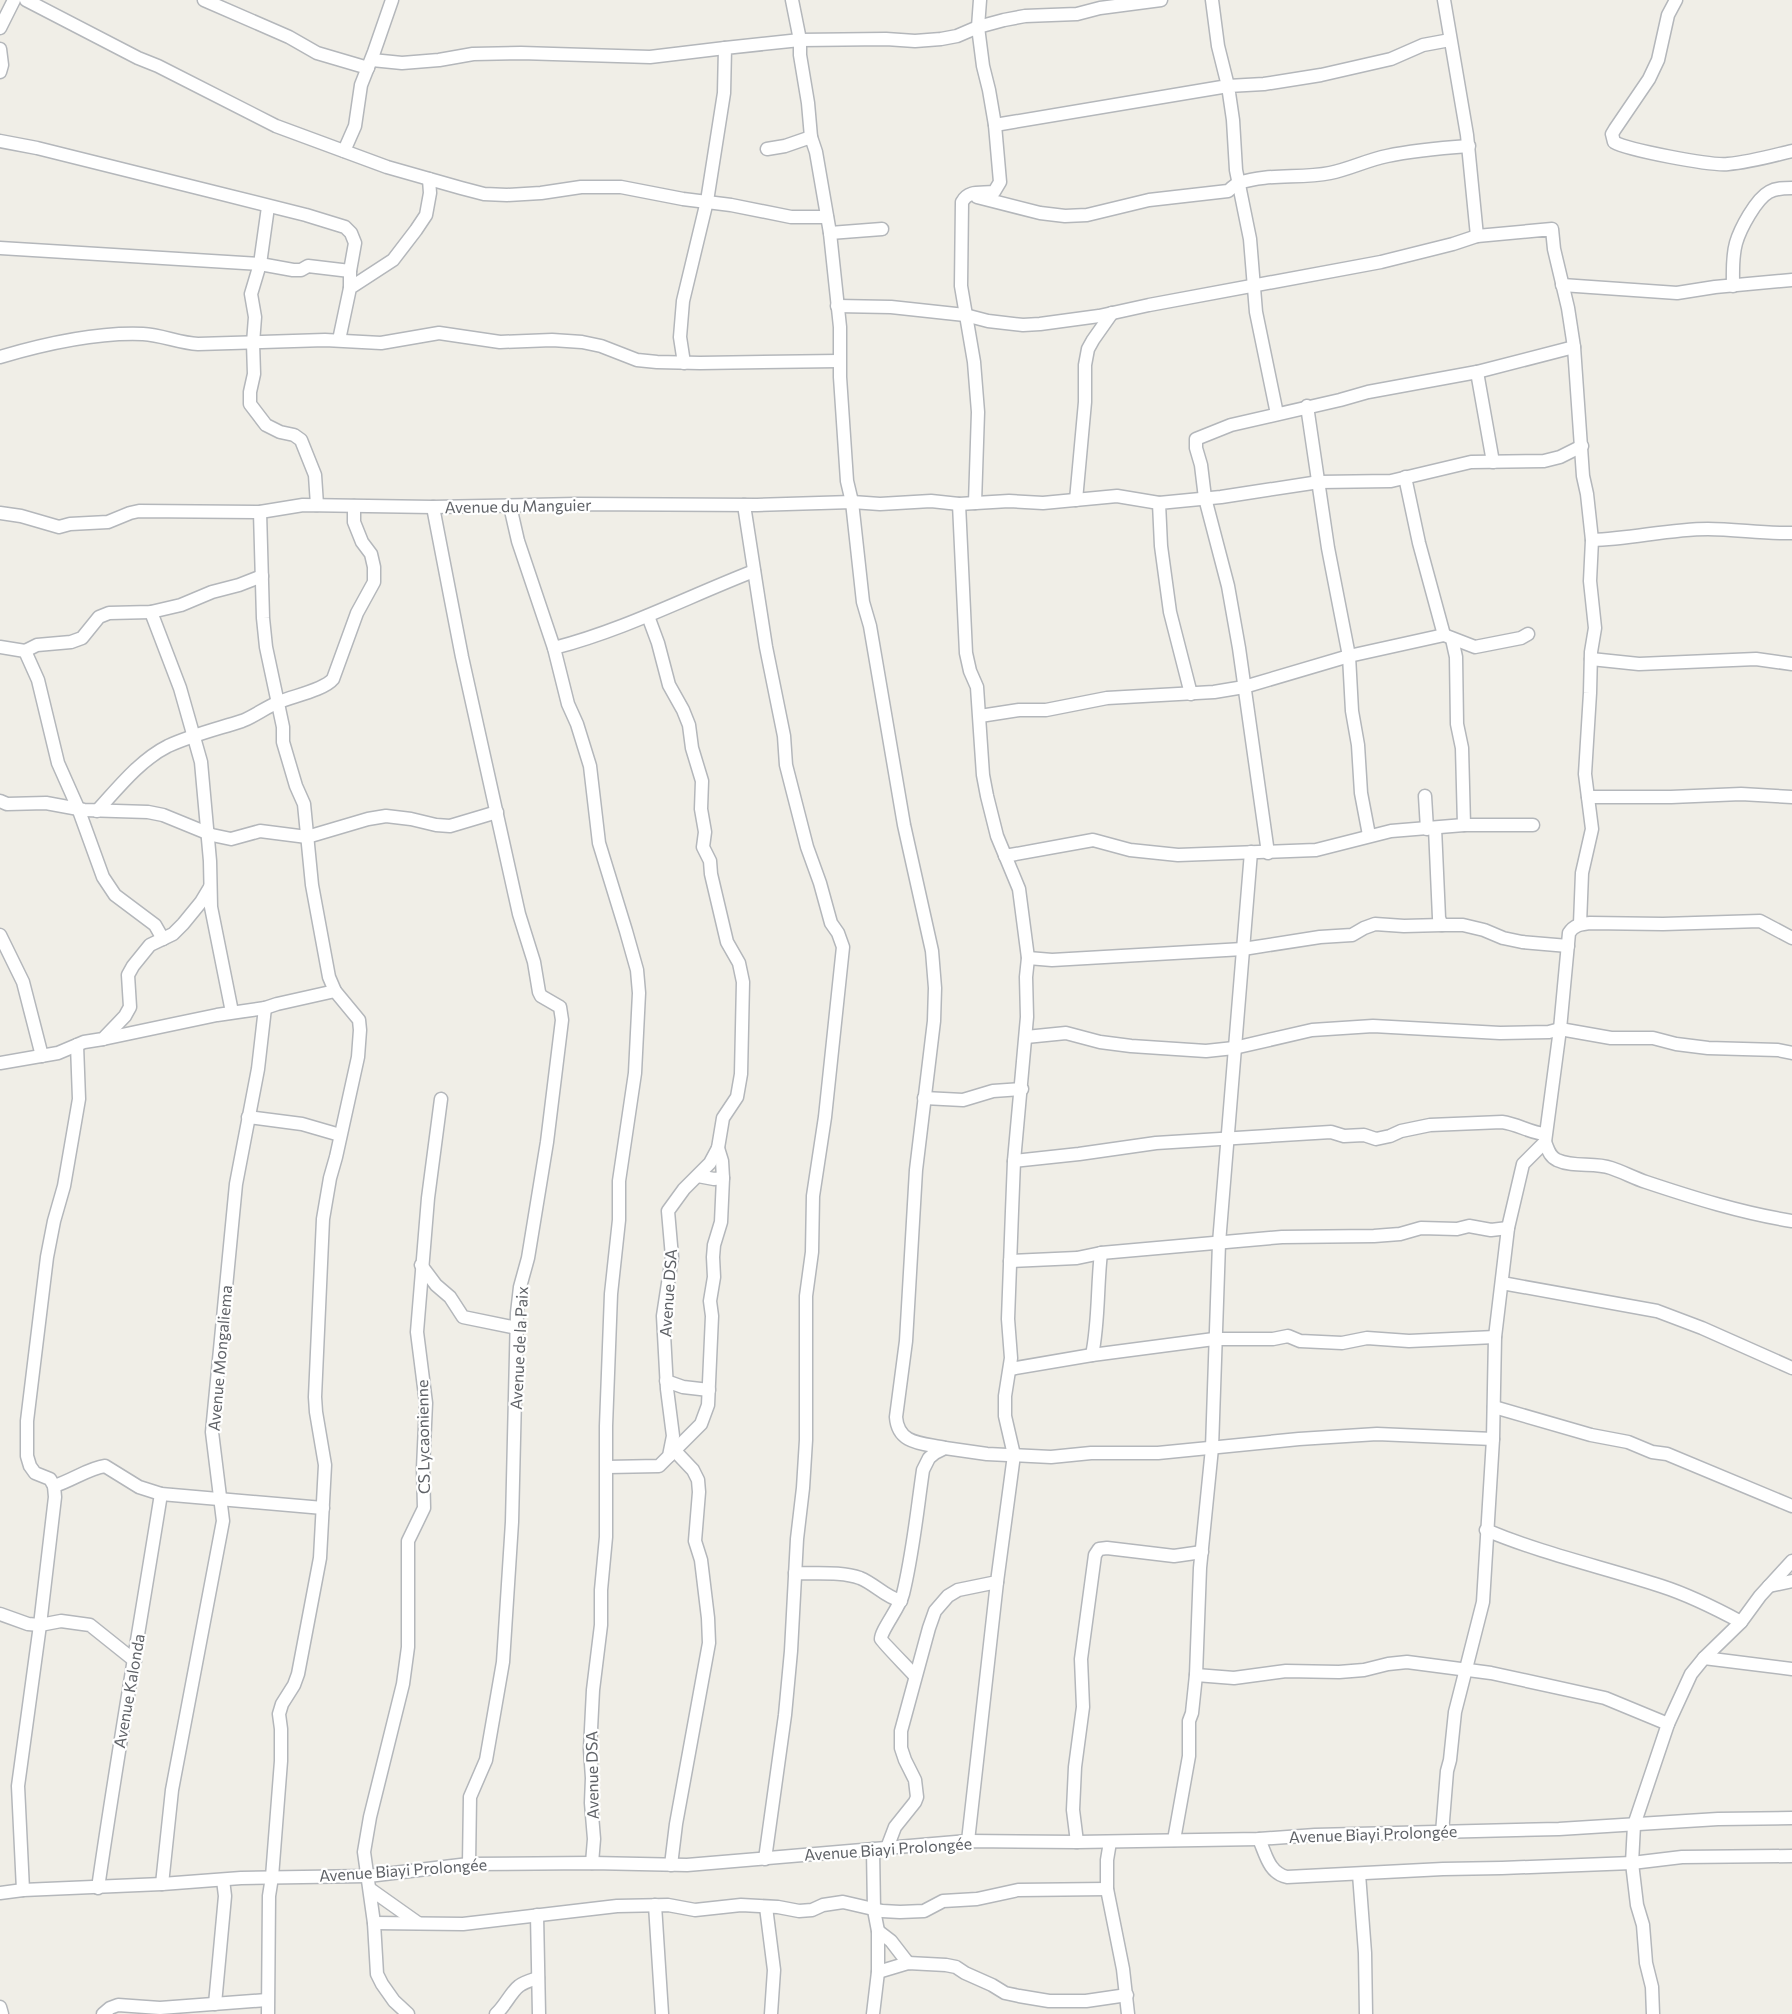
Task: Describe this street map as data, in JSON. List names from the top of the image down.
{
  "streets": {
    "street": [
      "Avenue du Manguier",
      "Avenue DSA",
      "Avenue de la Paix",
      "Avenue Mongaliema",
      "CS Lycaonienne",
      "Avenue Kalonda",
      "Avenue Biayi Prolongée"
    ]
  },
  "crossings": [
    ["Avenue du Manguier", "Avenue DSA"],
    ["Avenue du Manguier", "Avenue de la Paix"],
    ["Avenue DSA", "Avenue Biayi Prolongée"],
    ["Avenue de la Paix", "Avenue Biayi Prolongée"],
    ["Avenue Mongaliema", "Avenue Biayi Prolongée"],
    ["CS Lycaonienne", "Avenue Biayi Prolongée"],
    ["Avenue Kalonda", "Avenue Biayi Prolongée"]
  ]
}
